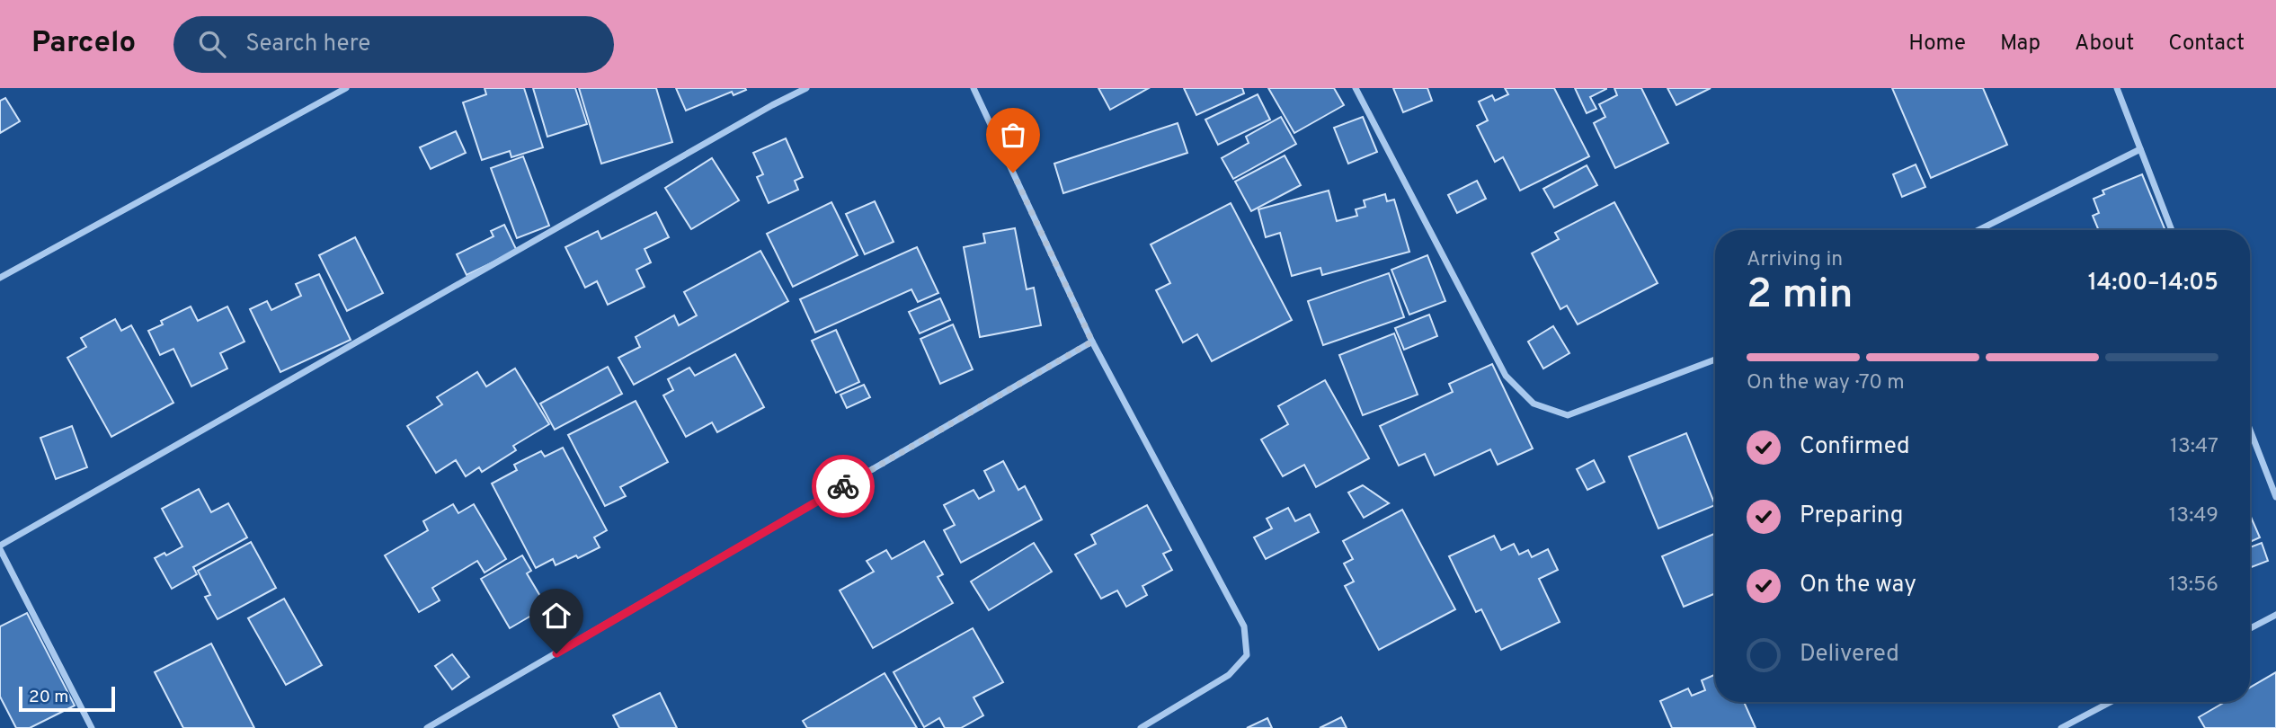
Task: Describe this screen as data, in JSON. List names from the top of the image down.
{
  "scale_bar": "20 m",
  "page": {
    "header": "Parcelo",
    "search": "Search here",
    "nav": [
      "Home",
      "Map",
      "About",
      "Contact"
    ],
    "heading": ["2 min", "Arriving in", "14:00–14:05"],
    "bar": "On the way · 70 m",
    "list": [
      ["Confirmed", "13:47"],
      ["Preparing", "13:49"],
      ["On the way", "13:56"],
      "Delivered"
    ],
    "scale": "20 m"
  }
}
